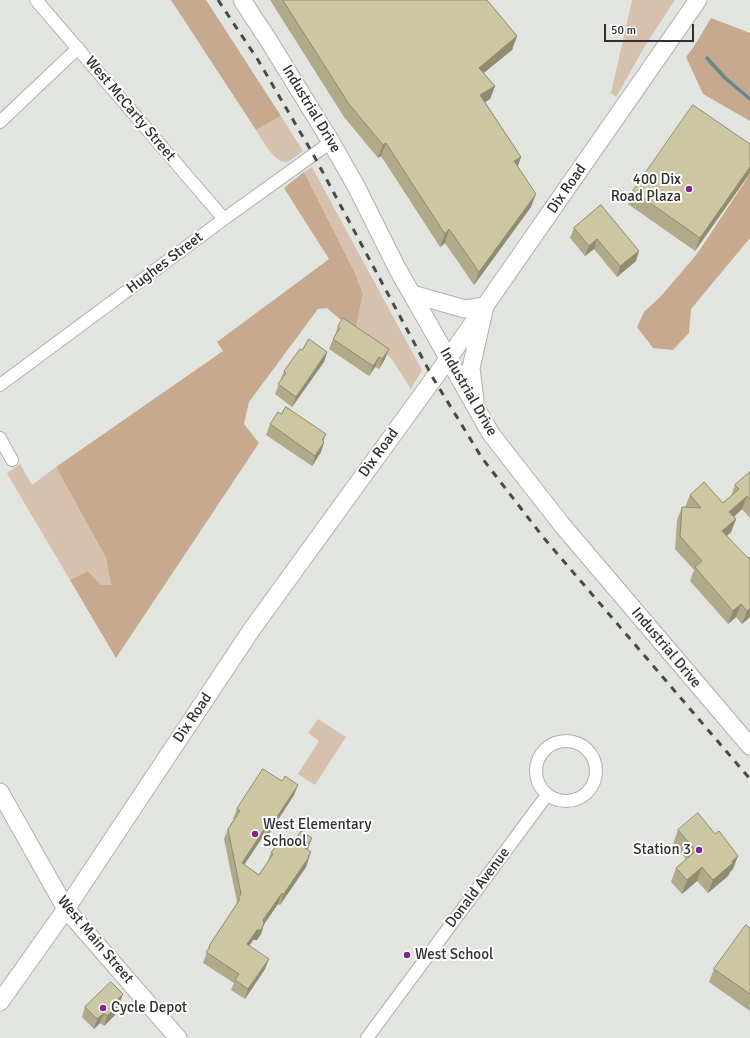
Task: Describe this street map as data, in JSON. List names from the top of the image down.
{
  "streets": {
    "main road": ["Industrial Drive", "Dix Road", "West Main Street"],
    "street": ["West McCarty Street", "Hughes Street", "Donald Avenue"]
  },
  "crossings": [
    ["West McCarty Street", "Hughes Street"],
    ["Industrial Drive", "Dix Road"],
    ["Industrial Drive", "Hughes Street"],
    ["Dix Road", "West Main Street"]
  ],
  "places": [
    "400 Dix Road Plaza",
    "West Elementary School",
    "Station 3",
    "West School",
    "Cycle Depot"
  ],
  "scale_bar": "50 m"
}
